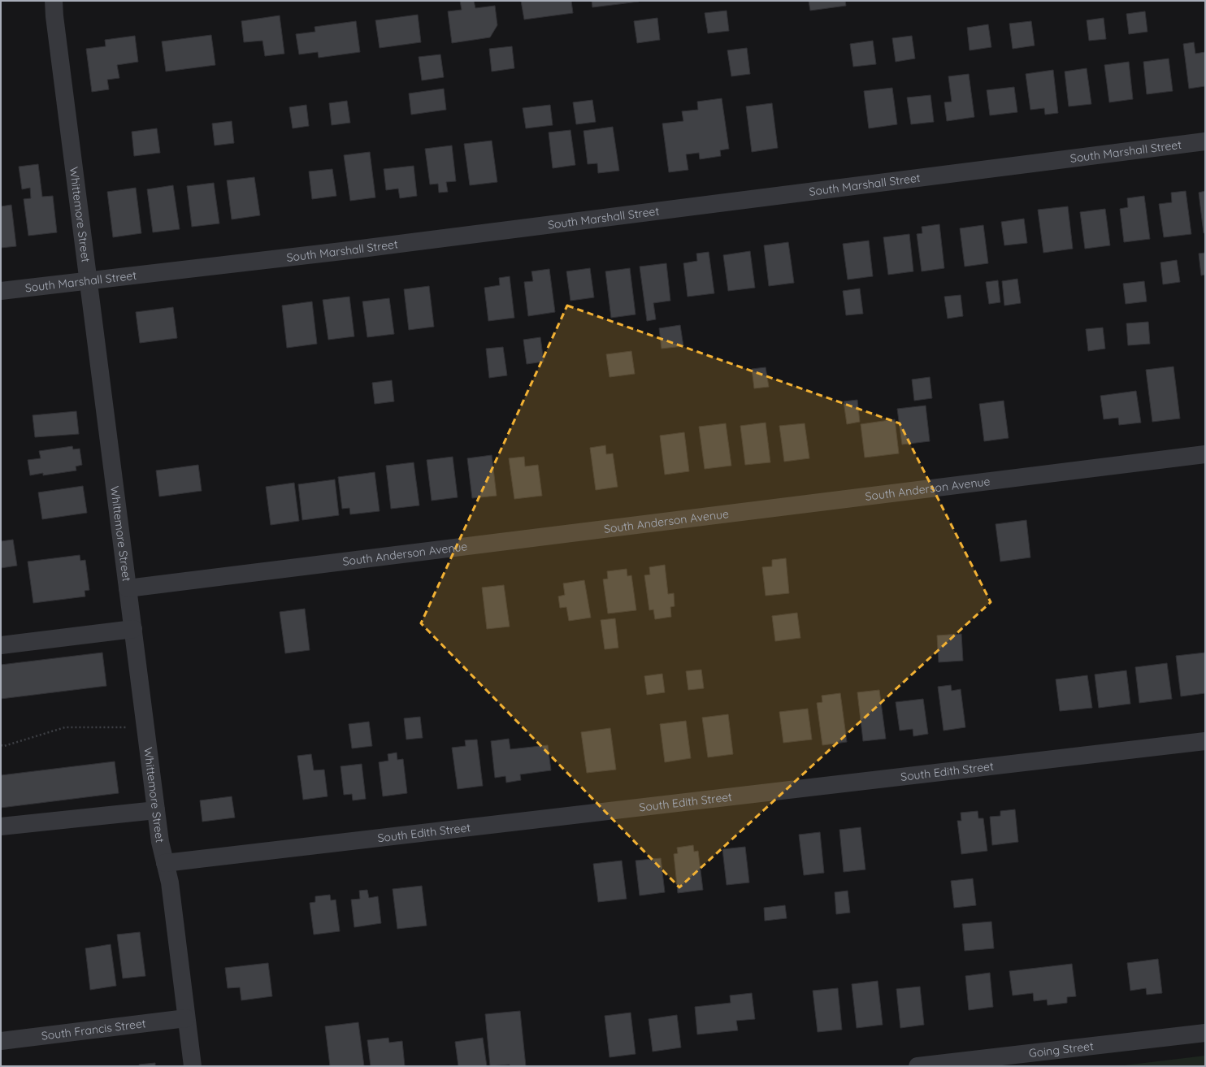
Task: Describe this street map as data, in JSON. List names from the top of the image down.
{
  "streets": {
    "street": [
      "South Marshall Street",
      "Whittemore Street",
      "South Anderson Avenue",
      "South Edith Street",
      "South Francis Street",
      "Going Street"
    ]
  },
  "crossings": [
    ["South Marshall Street", "Whittemore Street"],
    ["Whittemore Street", "South Anderson Avenue"],
    ["Whittemore Street", "South Edith Street"],
    ["Whittemore Street", "South Francis Street"]
  ]
}
